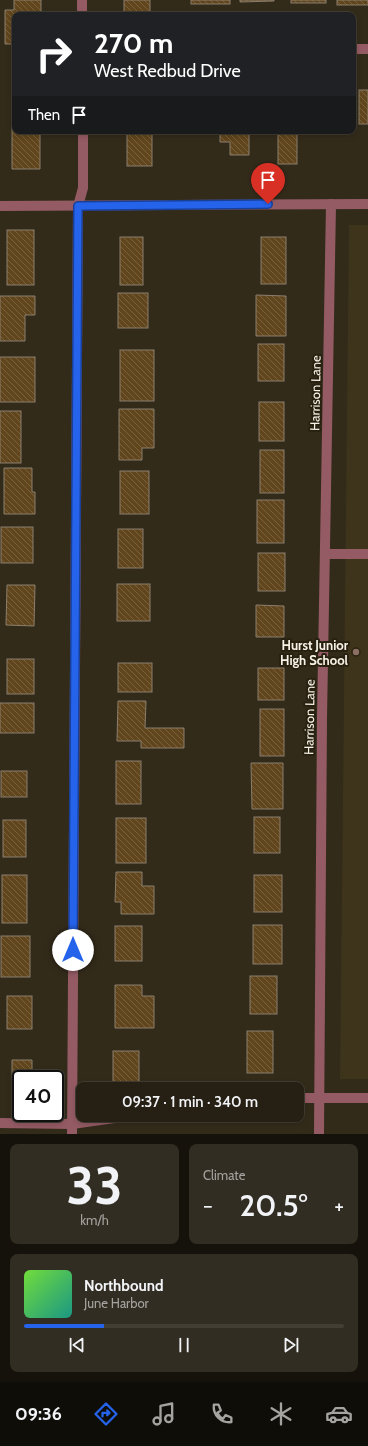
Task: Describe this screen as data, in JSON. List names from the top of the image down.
{
  "streets": {
    "street": ["Harrison Lane"]
  },
  "places": ["Hurst Junior High School"],
  "page": {
    "turn": ["270 m", "West Redbud Drive"],
    "then": "Then",
    "limit": "40",
    "trip": "09:37 · 1 min · 340 m",
    "tile": [
      ["33", "km/h"],
      "Climate"
    ],
    "heat": ["−", "20.5°", "+"],
    "song": ["Northbound", "June Harbor"],
    "tabs": "09:36"
  }
}
